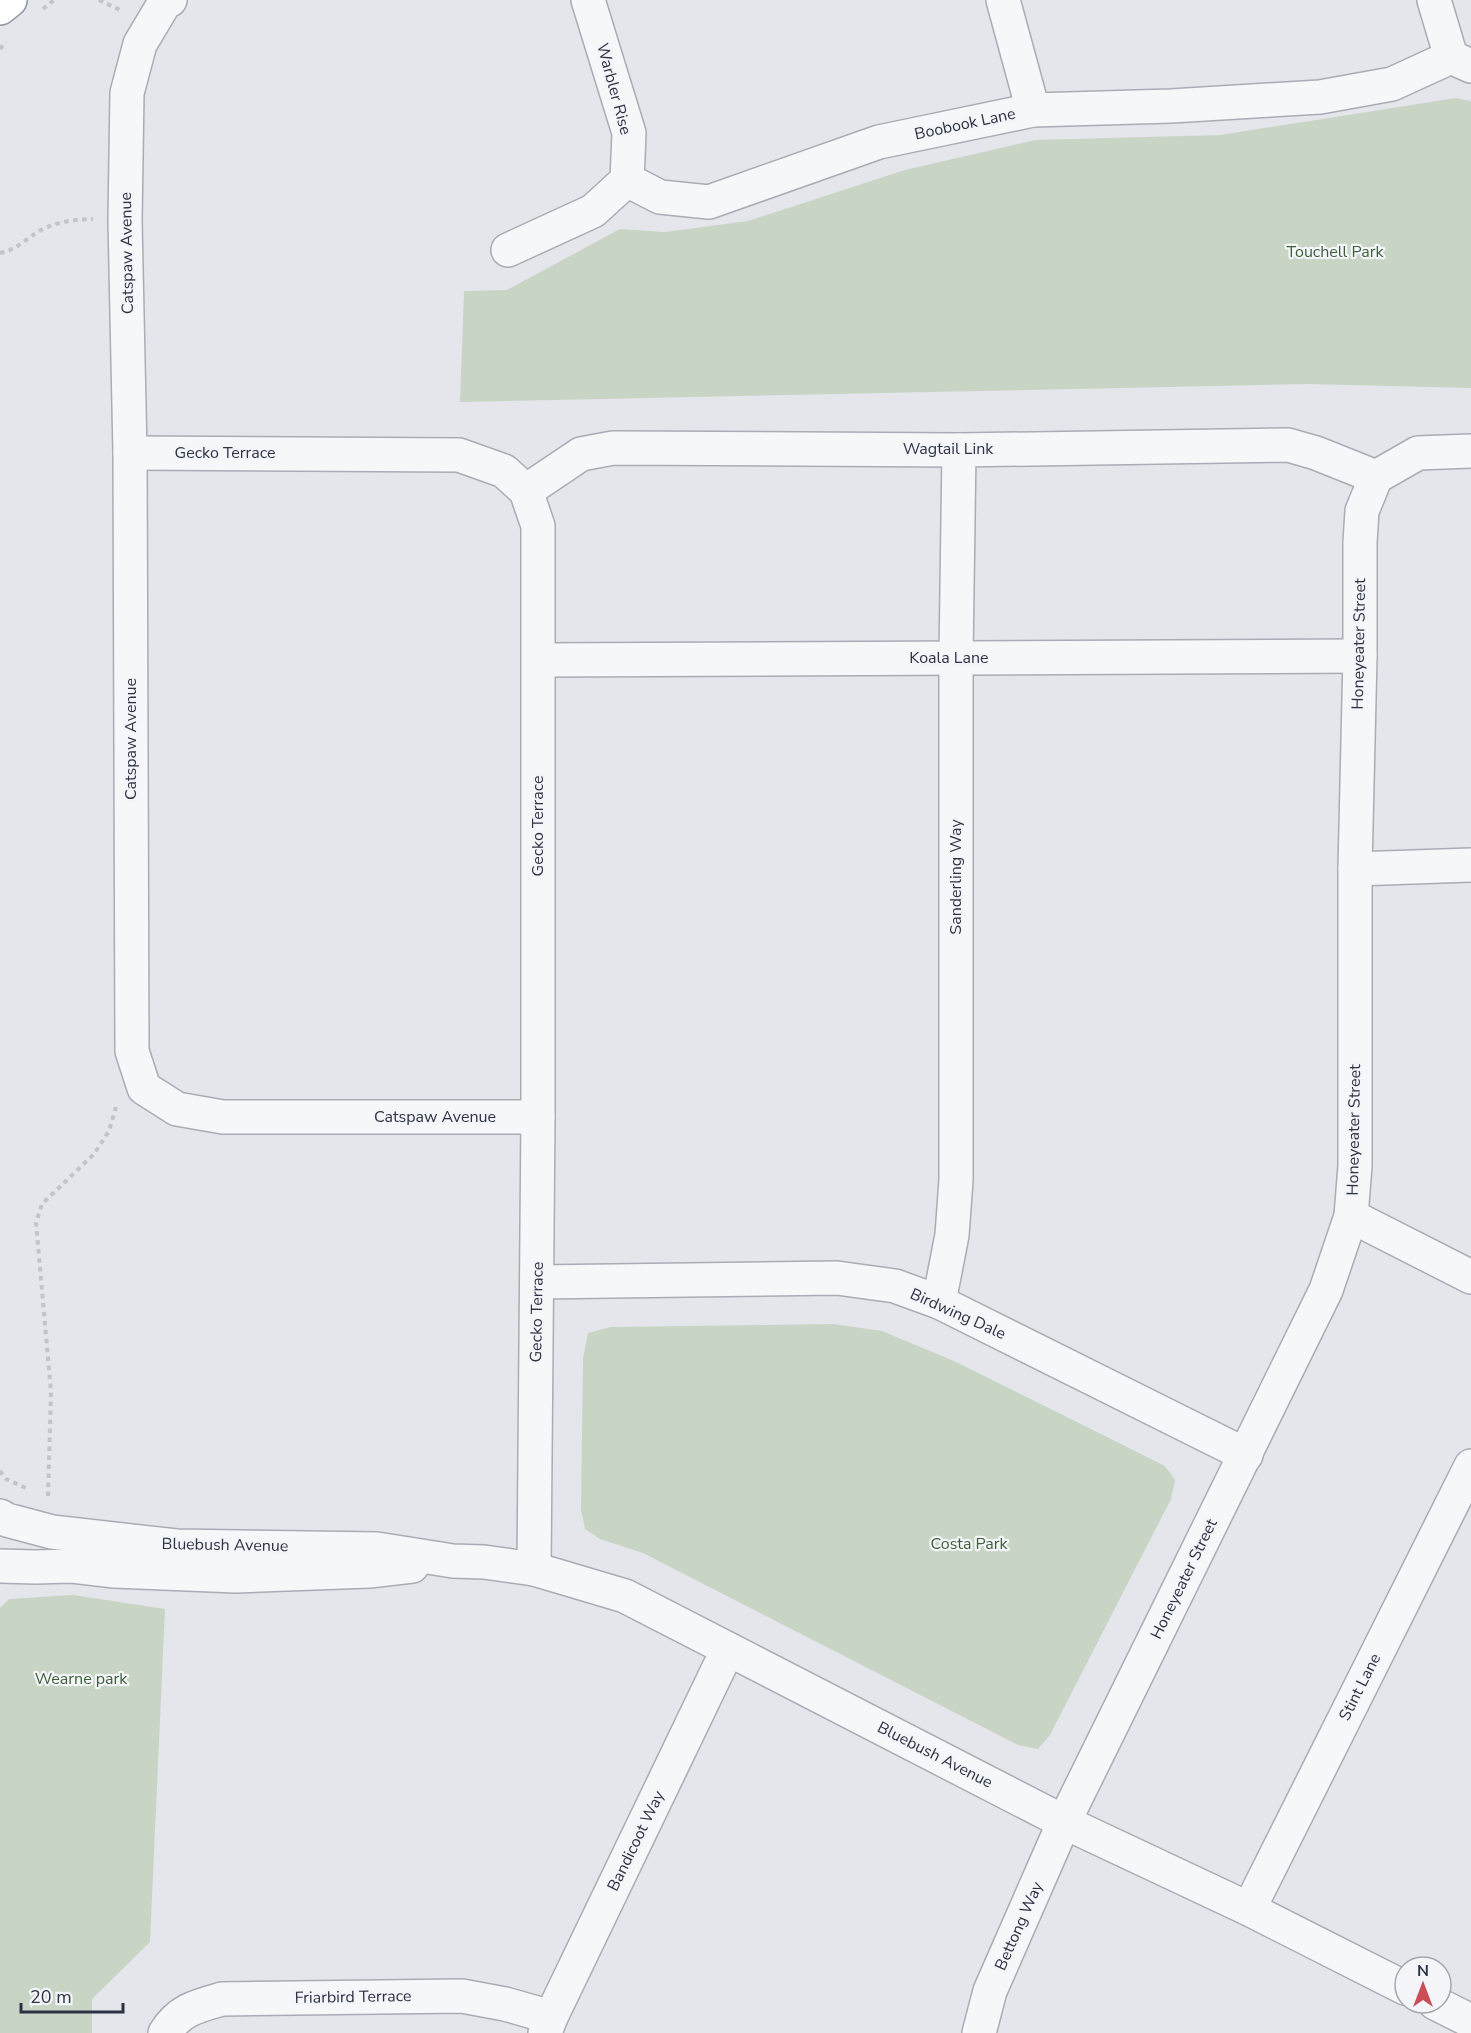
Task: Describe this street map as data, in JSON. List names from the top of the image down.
{
  "streets": {
    "street": [
      "Warbler Rise",
      "Boobook Lane",
      "Catspaw Avenue",
      "Wagtail Link",
      "Gecko Terrace",
      "Honeyeater Street",
      "Koala Lane",
      "Sanderling Way",
      "Birdwing Dale",
      "Bluebush Avenue",
      "Stint Lane",
      "Bandicoot Way",
      "Bettong Way",
      "Friarbird Terrace"
    ]
  },
  "crossings": [
    ["Warbler Rise", "Boobook Lane"],
    ["Catspaw Avenue", "Gecko Terrace"],
    ["Wagtail Link", "Gecko Terrace"],
    ["Wagtail Link", "Honeyeater Street"],
    ["Wagtail Link", "Sanderling Way"],
    ["Gecko Terrace", "Koala Lane"],
    ["Gecko Terrace", "Birdwing Dale"],
    ["Gecko Terrace", "Bluebush Avenue"],
    ["Honeyeater Street", "Koala Lane"],
    ["Honeyeater Street", "Birdwing Dale"],
    ["Honeyeater Street", "Bluebush Avenue"],
    ["Honeyeater Street", "Bettong Way"],
    ["Koala Lane", "Sanderling Way"],
    ["Sanderling Way", "Birdwing Dale"],
    ["Bluebush Avenue", "Stint Lane"],
    ["Bluebush Avenue", "Bandicoot Way"],
    ["Bluebush Avenue", "Bettong Way"],
    ["Bandicoot Way", "Friarbird Terrace"]
  ],
  "parks": ["Touchell Park", "Costa Park", "Wearne park"],
  "scale_bar": "20 m",
  "north": "top"
}
